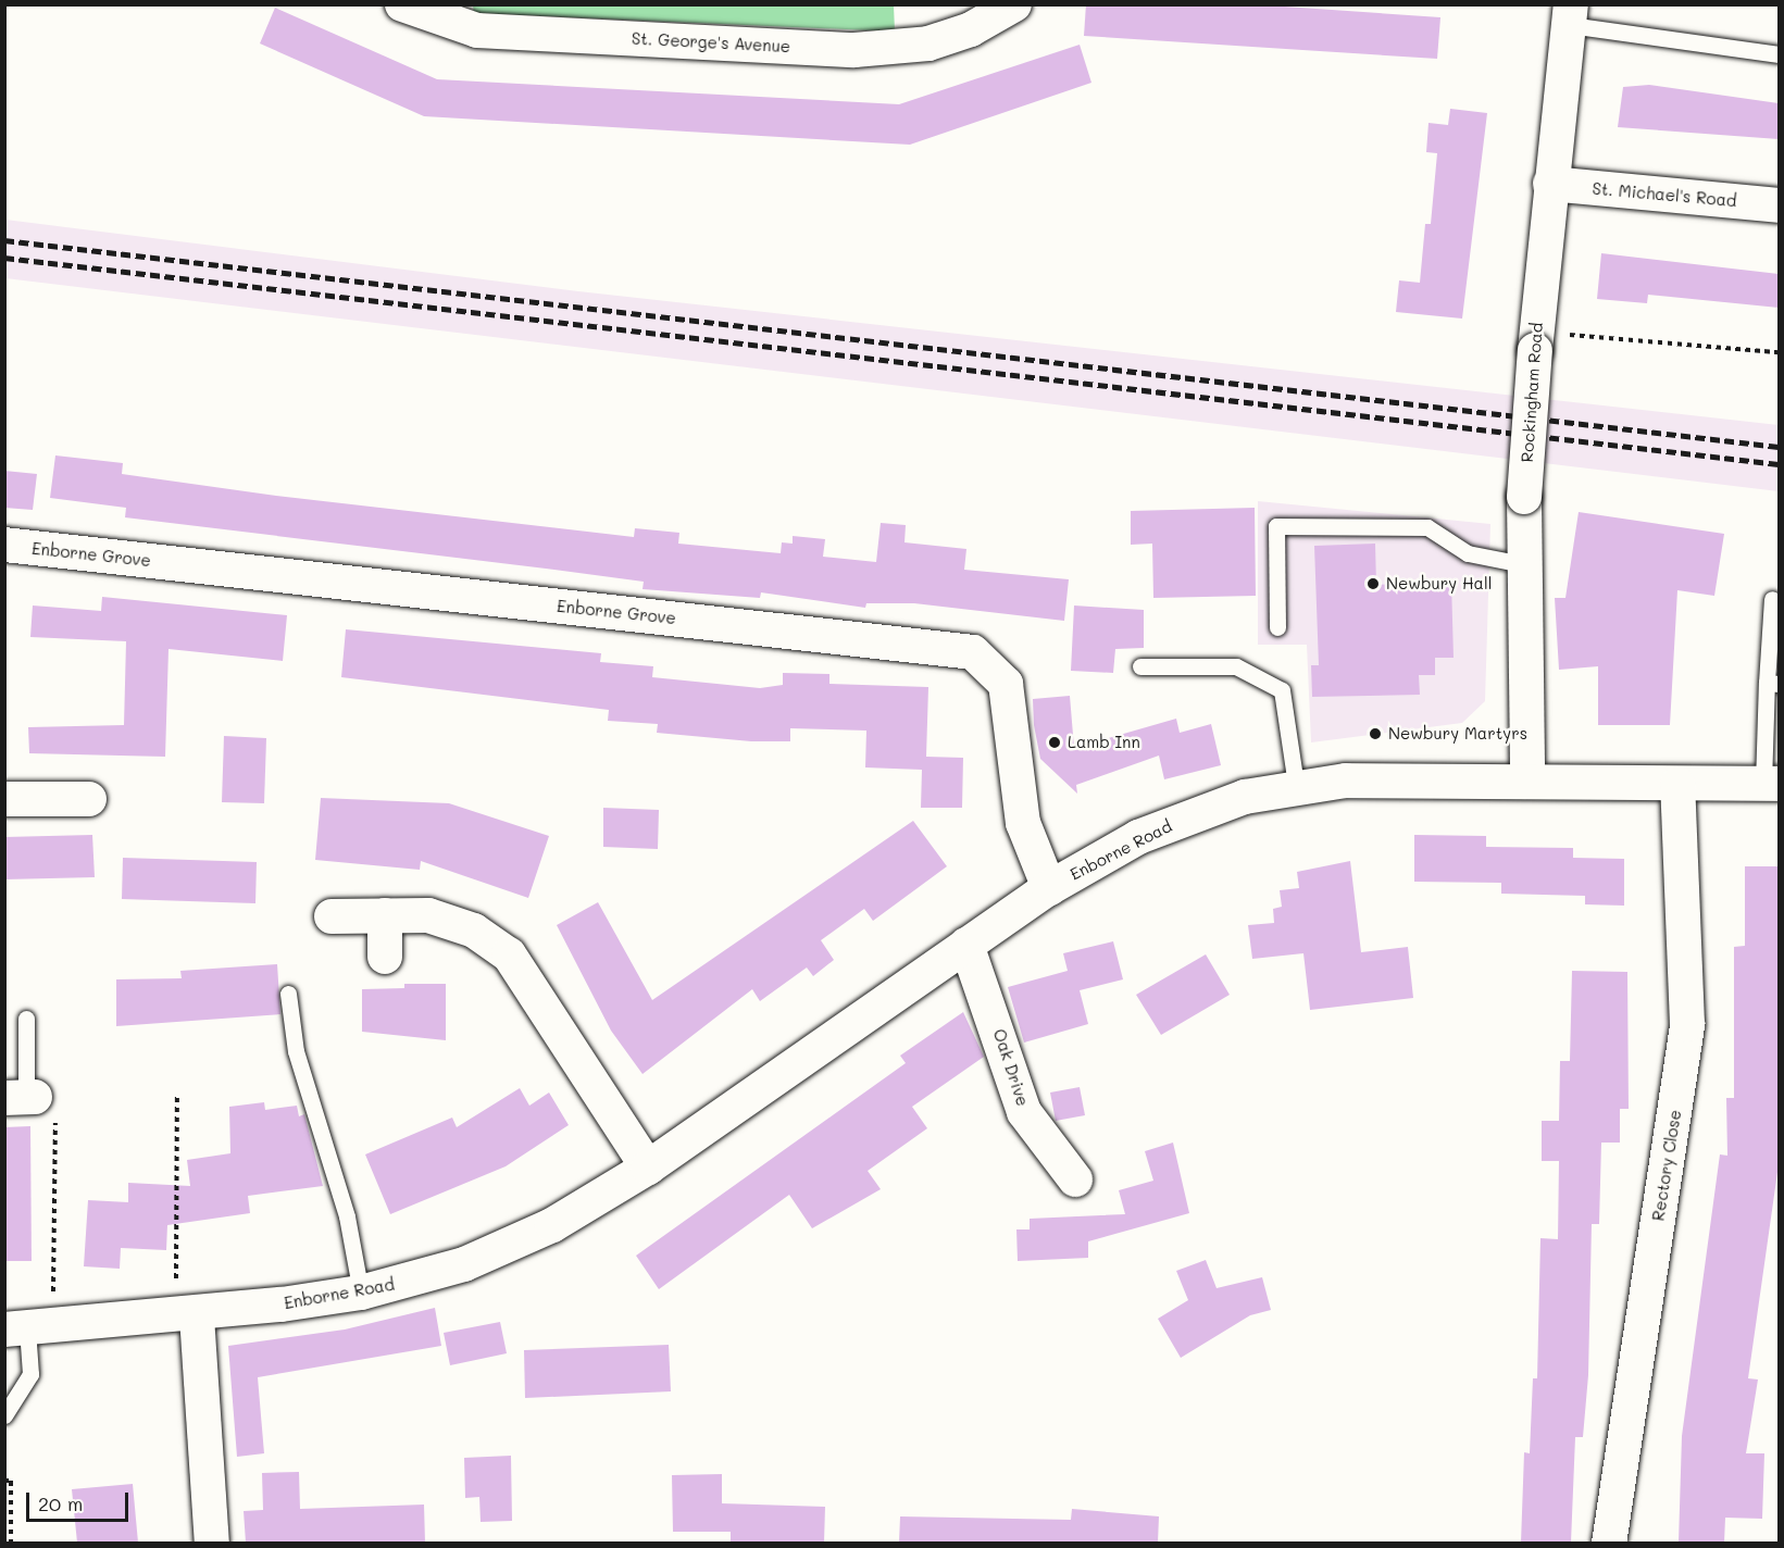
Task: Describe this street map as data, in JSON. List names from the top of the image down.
{
  "streets": {
    "street": [
      "St. George's Avenue",
      "St. Michael's Road",
      "Rockingham Road",
      "Enborne Grove",
      "Enborne Road",
      "Oak Drive",
      "Rectory Close"
    ]
  },
  "crossings": [
    ["St. Michael's Road", "Rockingham Road"],
    ["Rockingham Road", "Enborne Road"],
    ["Enborne Grove", "Enborne Road"],
    ["Enborne Road", "Oak Drive"],
    ["Enborne Road", "Rectory Close"]
  ],
  "places": ["Newbury Hall", "Newbury Martyrs", "Lamb Inn"],
  "scale_bar": "20 m"
}
